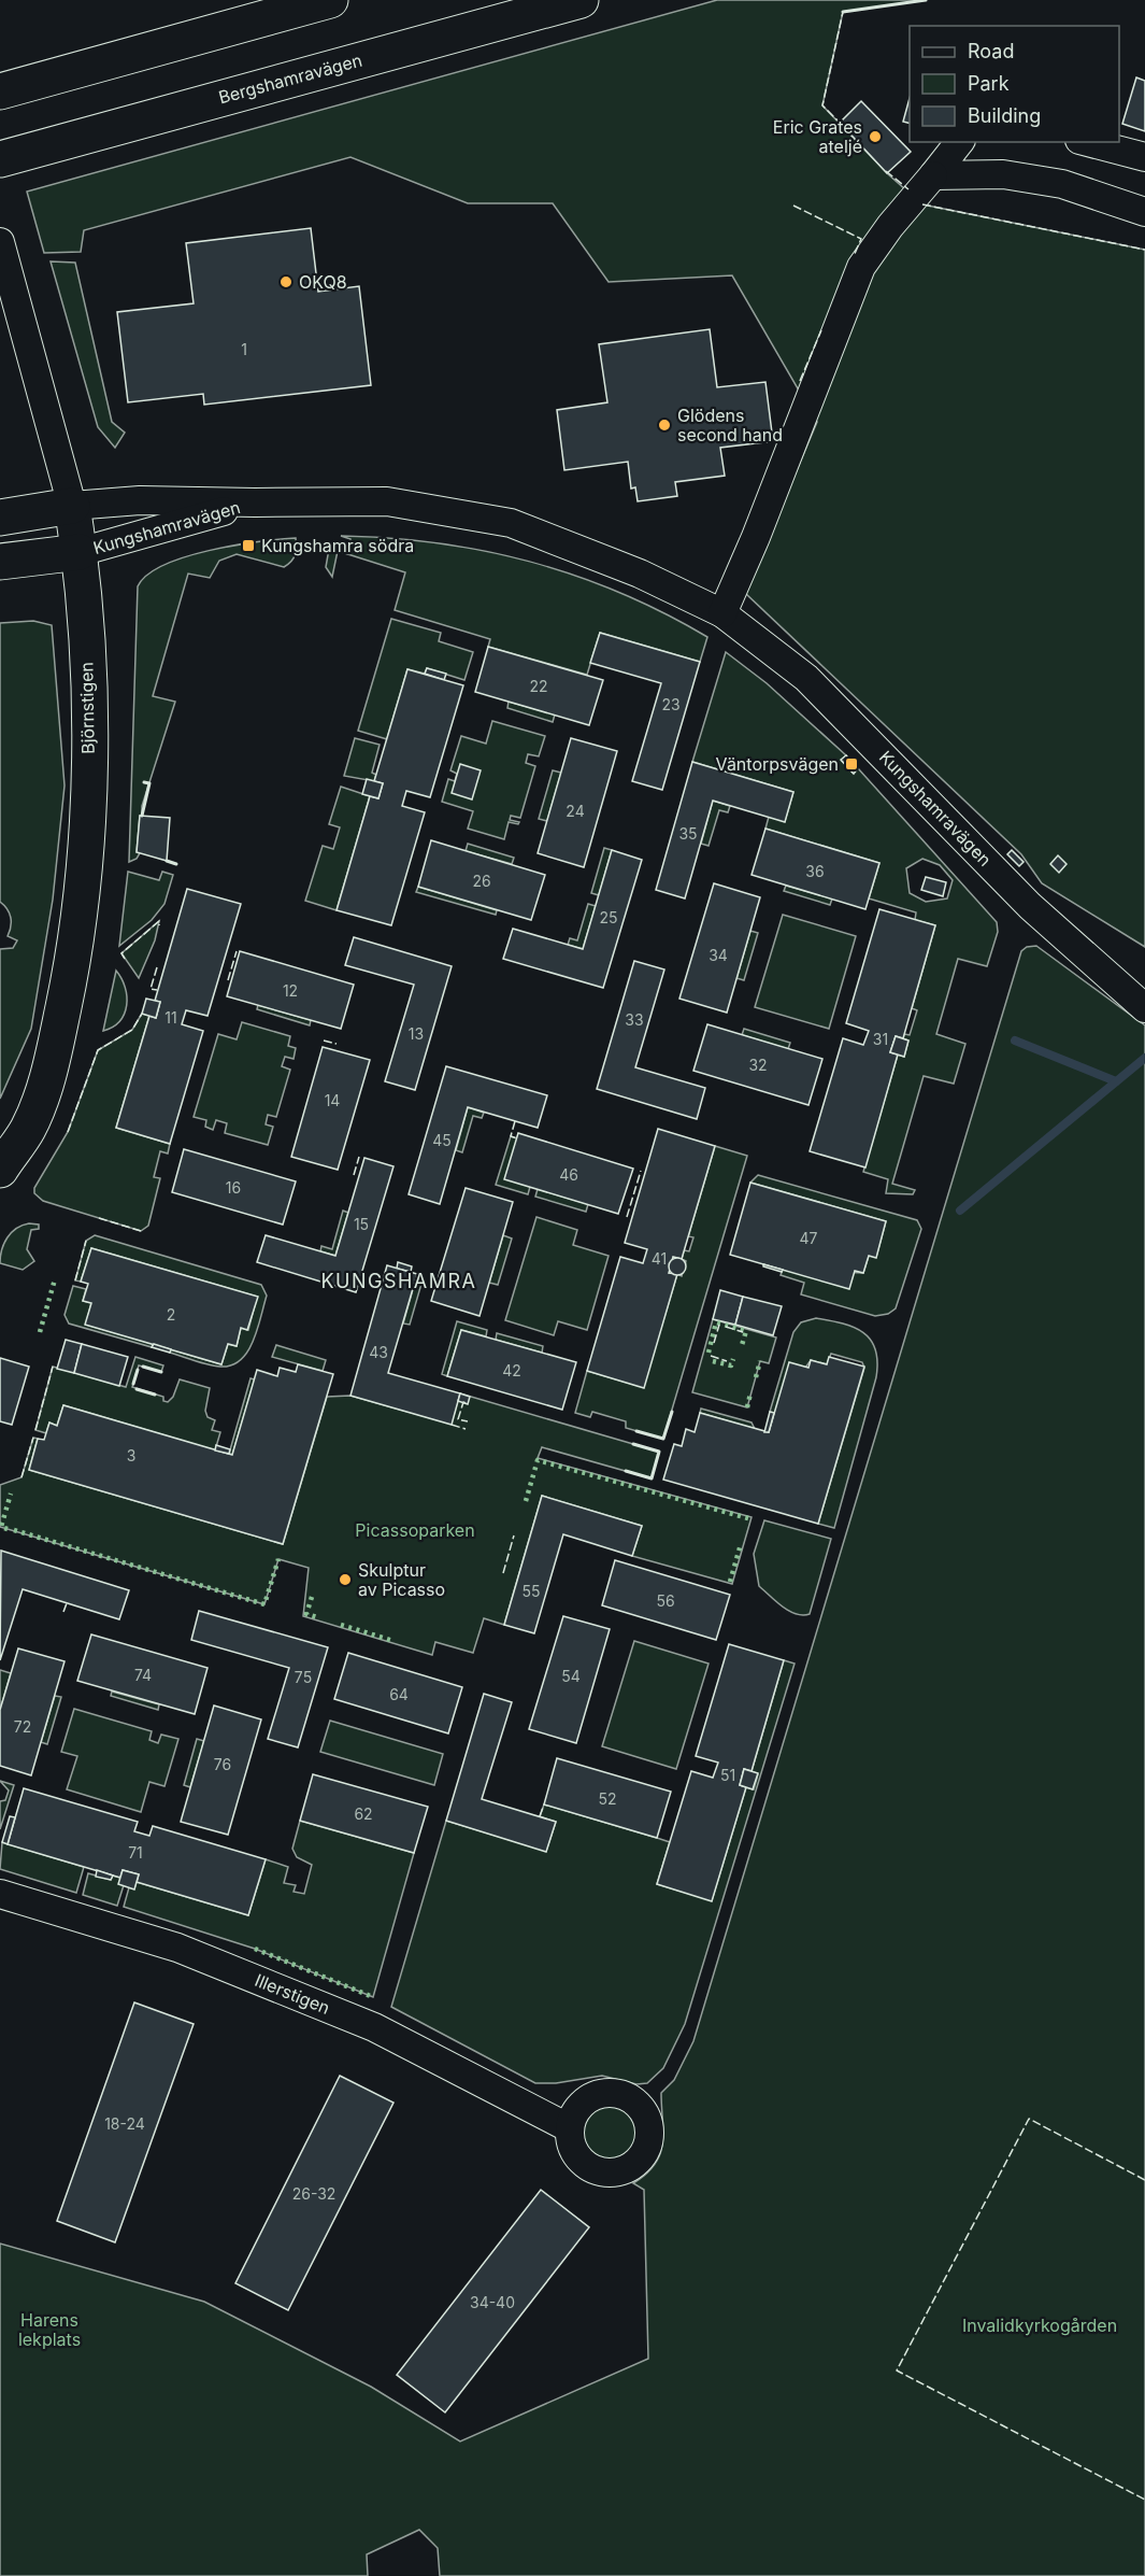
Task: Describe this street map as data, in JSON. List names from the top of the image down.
{
  "streets": {
    "main road": ["Bergshamravägen", "Björnstigen"],
    "street": ["Kungshamravägen", "Illerstigen"]
  },
  "crossings": [
    ["Kungshamravägen", "Björnstigen"]
  ],
  "districts": ["KUNGSHAMRA"],
  "parks": ["Picassoparken", "Harens lekplats", "Invalidkyrkogården"],
  "places": {
    "other": [
      "Eric Grates ateljé",
      "OKQ8",
      "Glödens second hand",
      "Skulptur av Picasso"
    ],
    "transit": ["Kungshamra södra", "Väntorpsvägen"]
  },
  "house_numbers": [
    "1",
    "22",
    "23",
    "24",
    "35",
    "36",
    "26",
    "25",
    "34",
    "12",
    "11",
    "33",
    "13",
    "31",
    "32",
    "14",
    "45",
    "46",
    "16",
    "15",
    "47",
    "41",
    "2",
    "43",
    "42",
    "3",
    "55",
    "56",
    "74",
    "54",
    "75",
    "64",
    "72",
    "76",
    "51",
    "52",
    "62",
    "71",
    "18-24",
    "26-32",
    "34-40"
  ],
  "legend": ["Road", "Park", "Building"]
}
